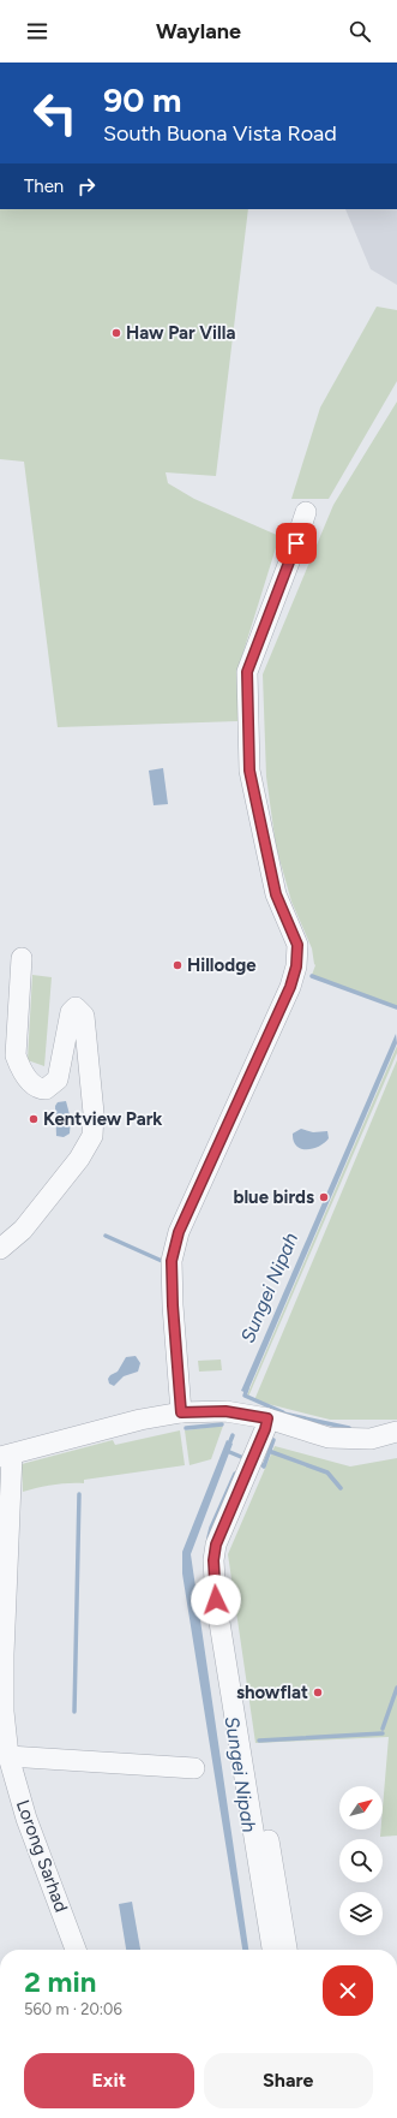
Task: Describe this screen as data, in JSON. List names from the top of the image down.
{
  "streets": {
    "street": ["Lorong Sarhad"]
  },
  "water": ["Sungei Nipah"],
  "places": [
    "Haw Par Villa",
    "Hillodge",
    "Kentview Park",
    "blue birds",
    "showflat"
  ],
  "north": "top right",
  "page": {
    "header": "Waylane",
    "turn": ["90 m", "South Buona Vista Road"],
    "then": "Then",
    "heading": ["2 min", "560 m · 20:06"],
    "buttons": ["Exit", "Share"]
  }
}
